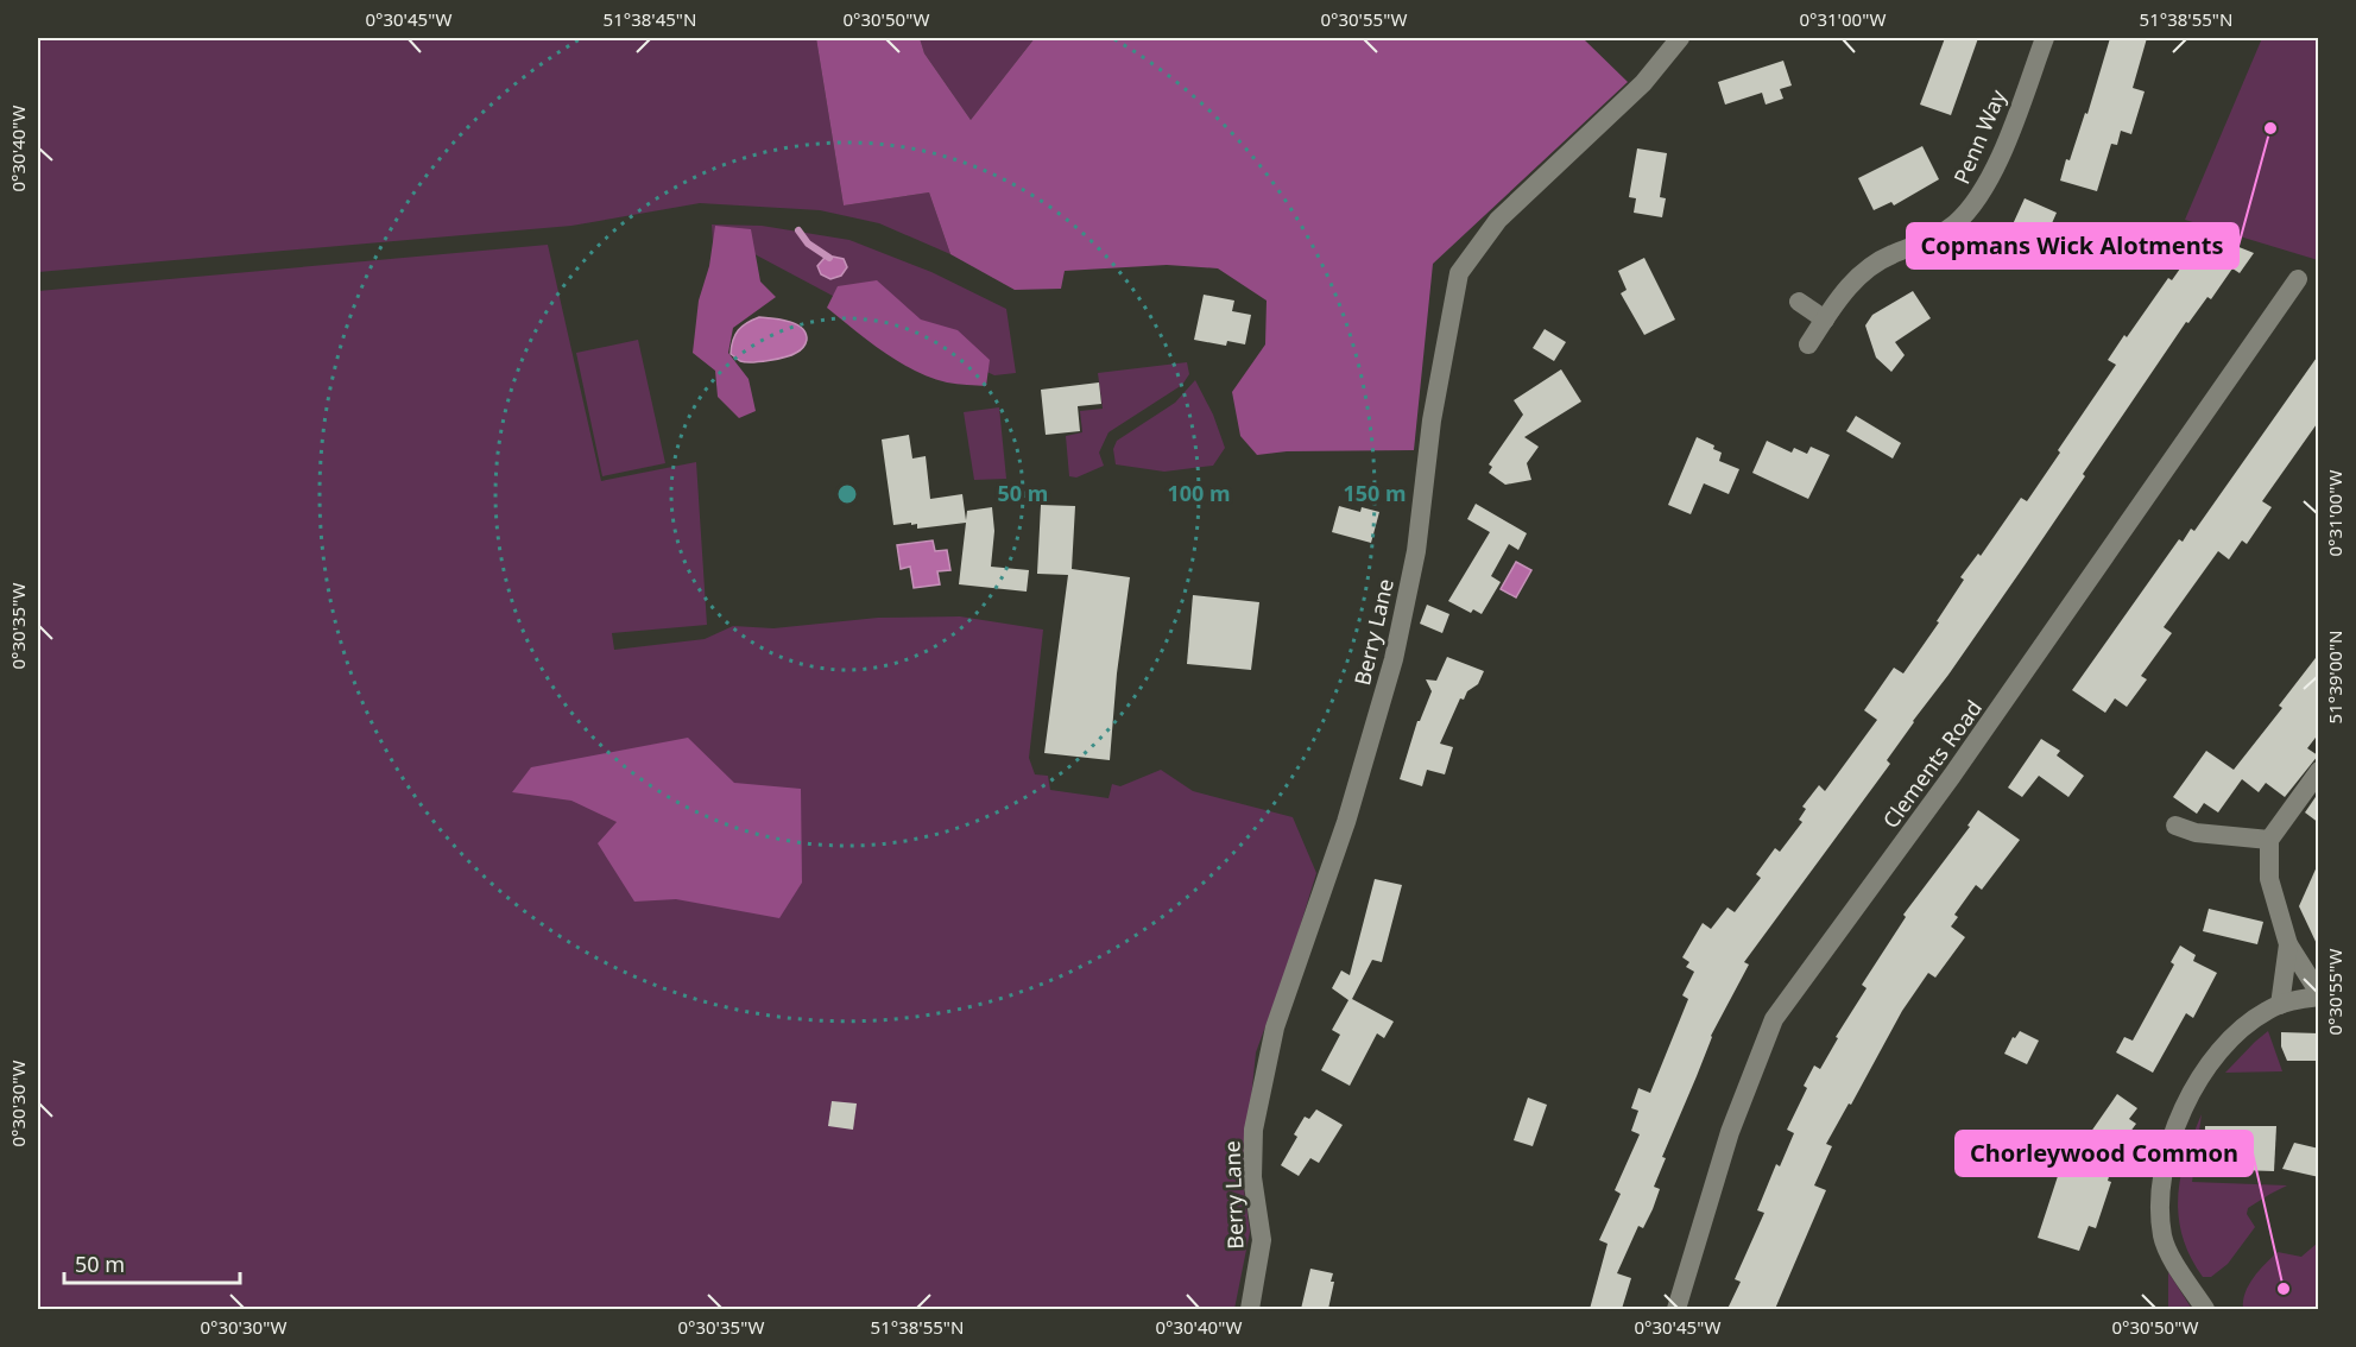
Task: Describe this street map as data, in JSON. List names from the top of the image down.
{
  "streets": {
    "street": ["Penn Way", "Berry Lane", "Clements Road"]
  },
  "places": ["Copmans Wick Alotments", "Chorleywood Common"],
  "scale_bar": "50 m",
  "coordinates": [
    "0°30'45\"W",
    "51°38'45\"N",
    "0°30'50\"W",
    "0°30'55\"W",
    "0°31'00\"W",
    "51°38'55\"N",
    "0°30'40\"W",
    "0°30'35\"W",
    "51°39'00\"N",
    "0°30'30\"W"
  ],
  "rings": ["50 m", "100 m", "150 m"]
}
